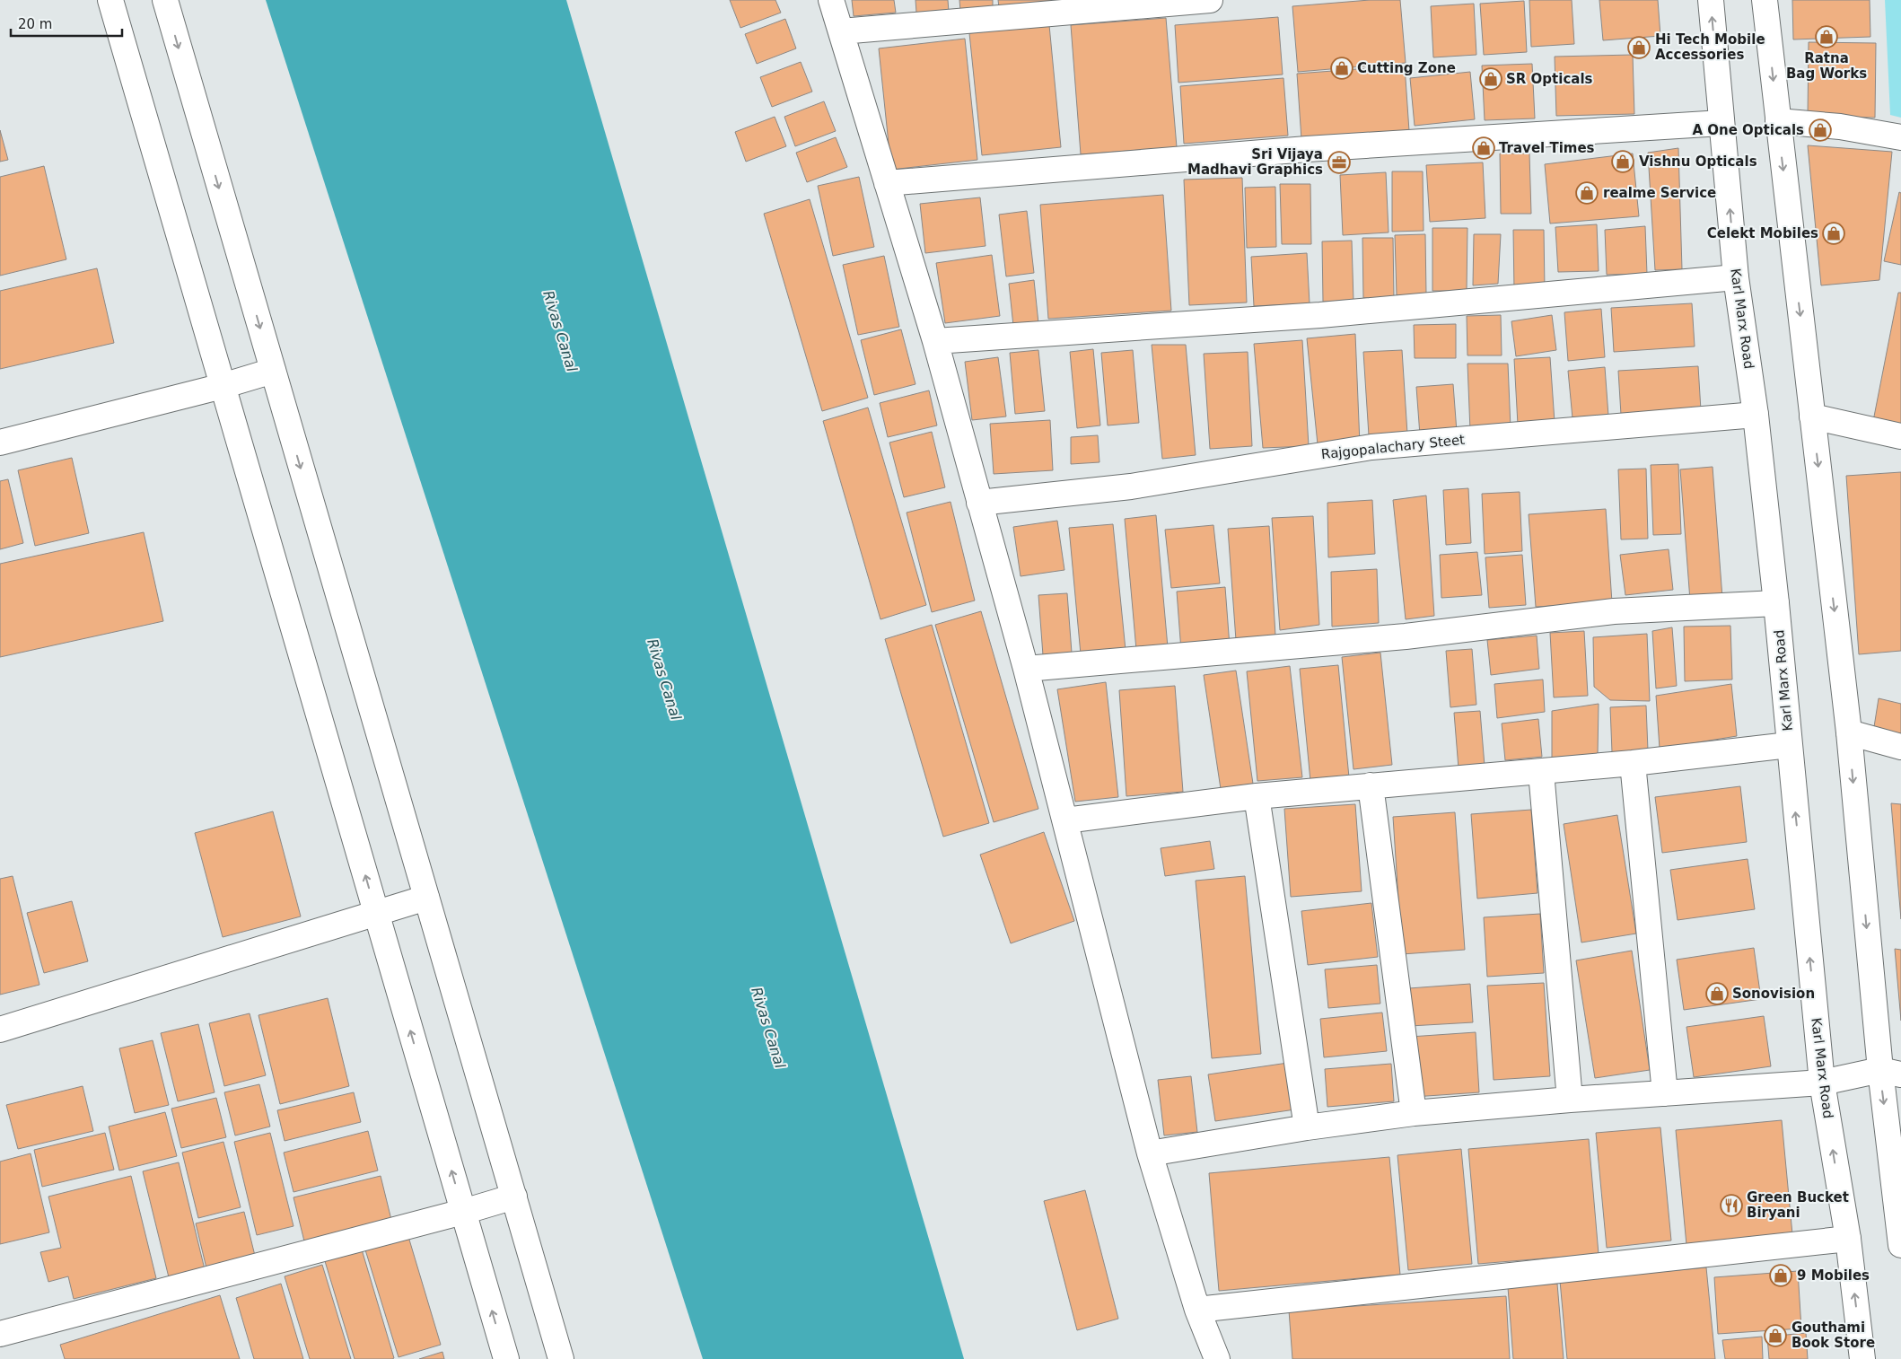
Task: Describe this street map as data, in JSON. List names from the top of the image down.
{
  "streets": {
    "street": ["Karl Marx Road", "Rajgopalachary Steet"]
  },
  "crossings": [
    ["Karl Marx Road", "Rajgopalachary Steet"]
  ],
  "water": ["Rivas Canal"],
  "places": {
    "shop": [
      "Ratna Bag Works",
      "Hi Tech Mobile Accessories",
      "Cutting Zone",
      "SR Opticals",
      "A One Opticals",
      "Travel Times",
      "Vishnu Opticals",
      "realme Service",
      "Celekt Mobiles",
      "Sonovision",
      "9 Mobiles",
      "Gouthami Book Store"
    ],
    "office": ["Sri Vijaya Madhavi Graphics"],
    "restaurant": ["Green Bucket Biryani"]
  },
  "scale_bar": "20 m"
}
